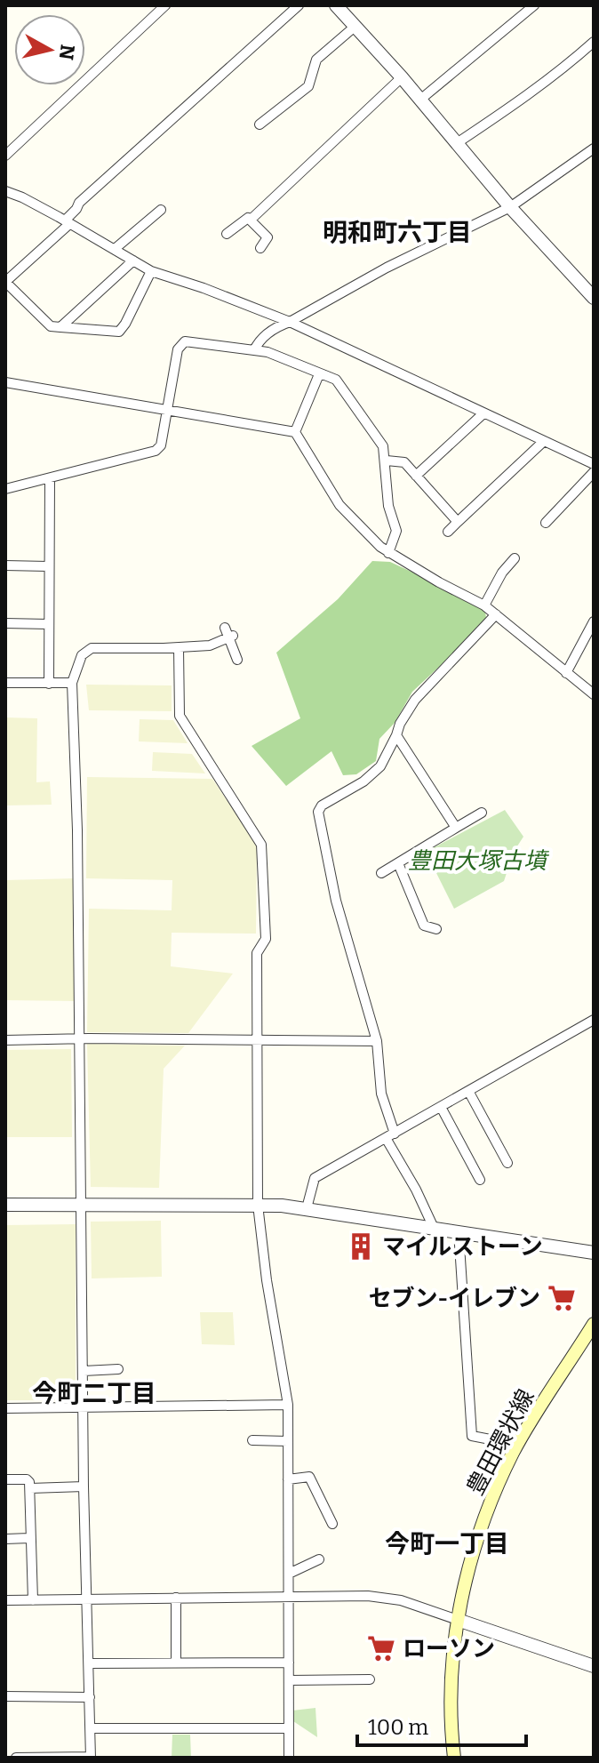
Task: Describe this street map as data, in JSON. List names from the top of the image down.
{
  "streets": {
    "main road": ["豊田環状線"]
  },
  "districts": ["明和町六丁目", "今町二丁目", "今町一丁目"],
  "parks": ["豊田大塚古墳"],
  "places": {
    "building": ["マイルストーン"],
    "supermarket": ["セブン-イレブン", "ローソン"]
  },
  "scale_bar": "100 m",
  "north": "right"
}
